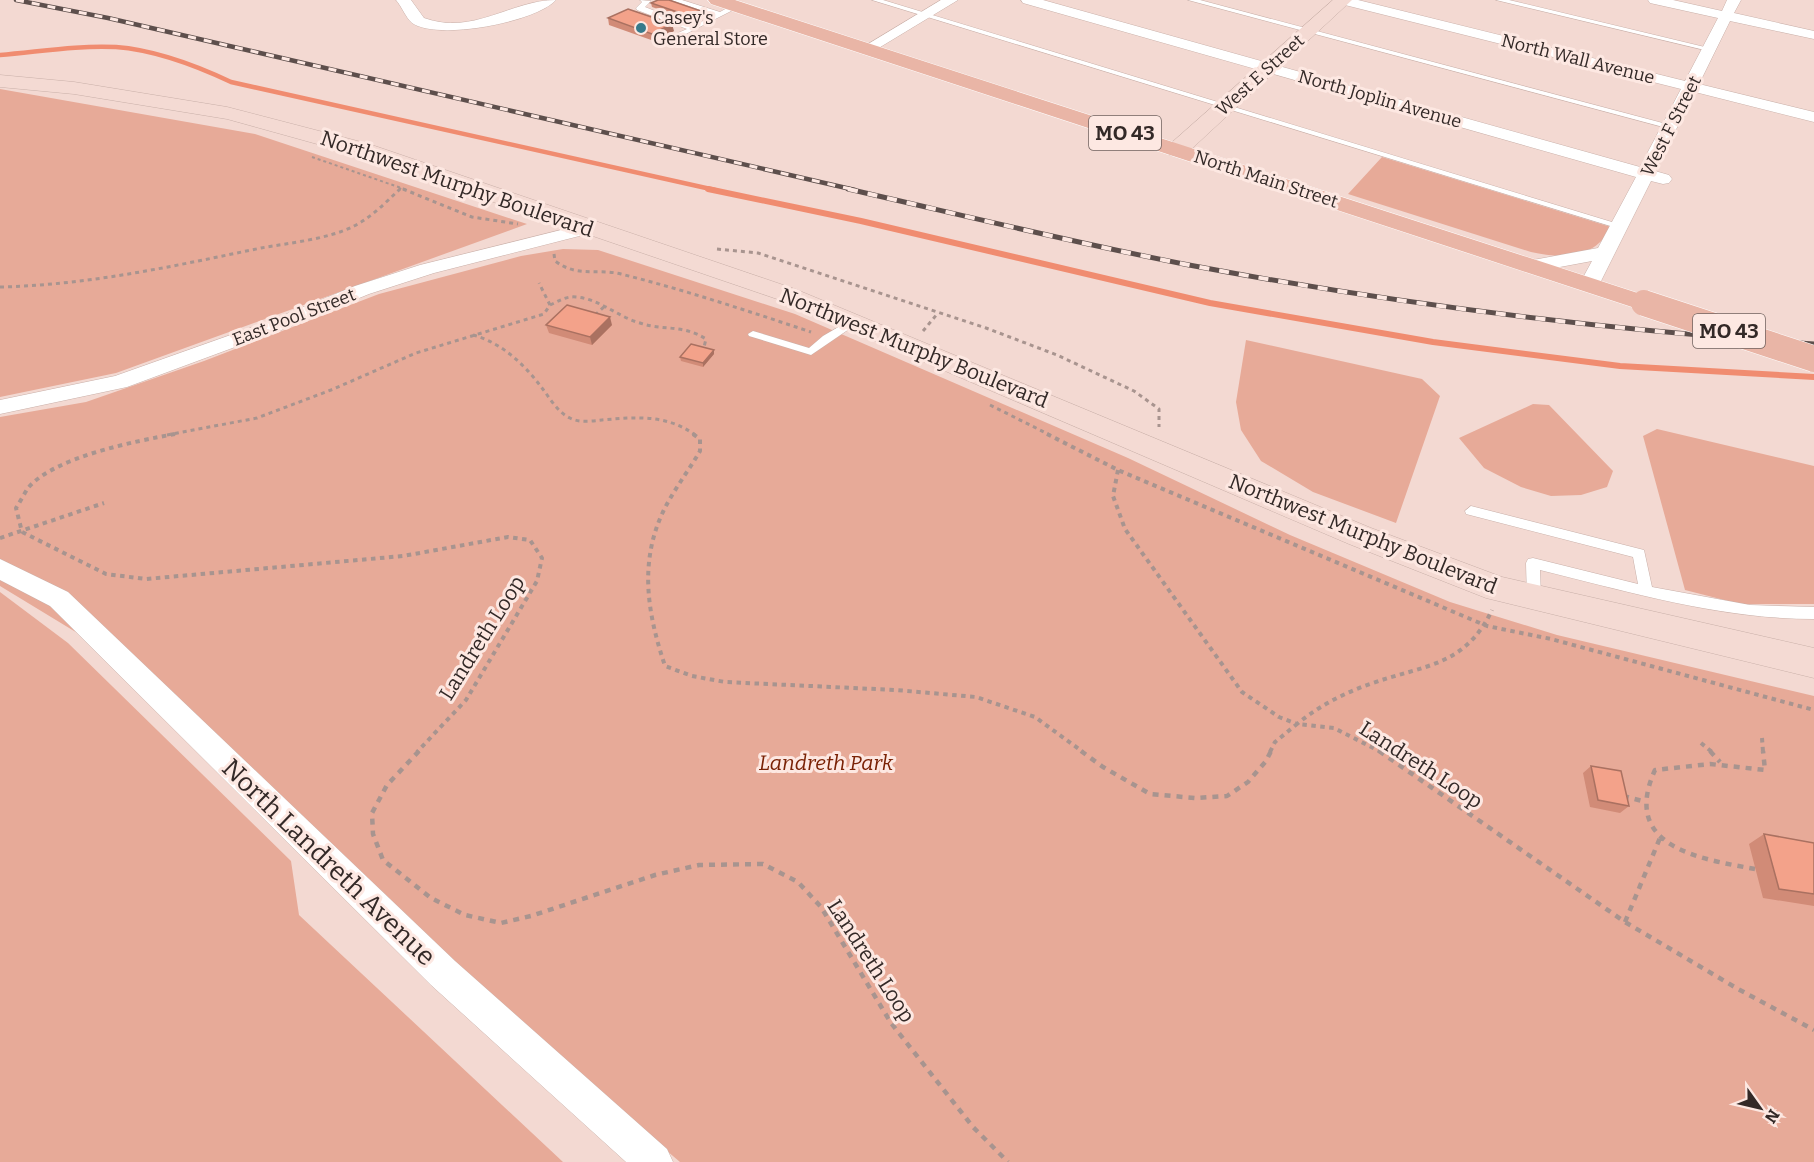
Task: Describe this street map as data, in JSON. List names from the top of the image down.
{
  "streets": {
    "main road": ["MO 43", "North Main Street"],
    "street": [
      "North Wall Avenue",
      "West E Street",
      "North Joplin Avenue",
      "West F Street",
      "Northwest Murphy Boulevard",
      "East Pool Street",
      "North Landreth Avenue"
    ],
    "path": ["Landreth Loop"]
  },
  "crossings": [
    ["North Wall Avenue", "West E Street"],
    ["North Wall Avenue", "West F Street"],
    ["West E Street", "North Joplin Avenue"],
    ["West E Street", "North Main Street"],
    ["North Joplin Avenue", "West F Street"],
    ["West F Street", "North Main Street"],
    ["Northwest Murphy Boulevard", "East Pool Street"]
  ],
  "parks": ["Landreth Park"],
  "places": ["Casey's General Store"],
  "north": "bottom right"
}
